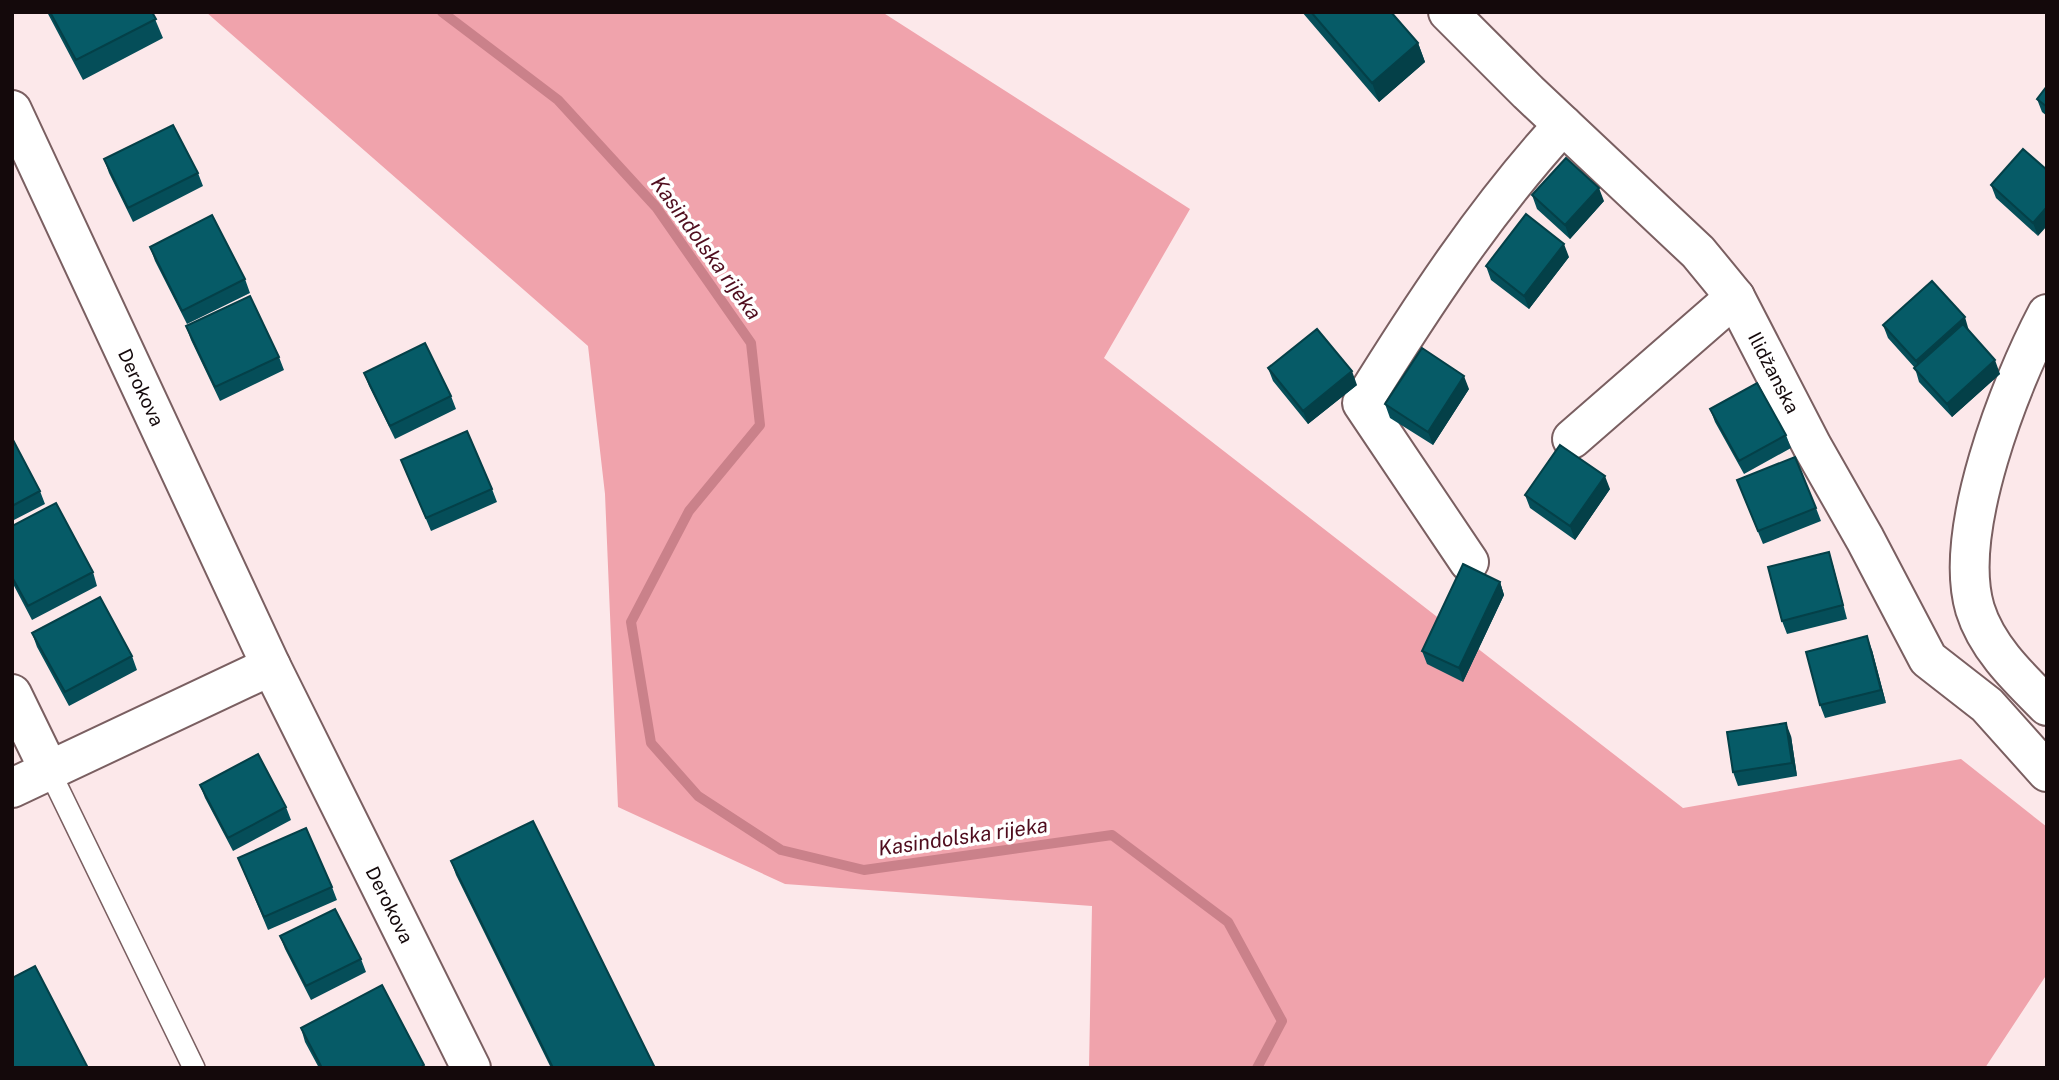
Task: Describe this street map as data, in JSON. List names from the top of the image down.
{
  "streets": {
    "street": ["Ilidžanska", "Derokova"]
  },
  "water": ["Kasindolska rijeka"]
}
